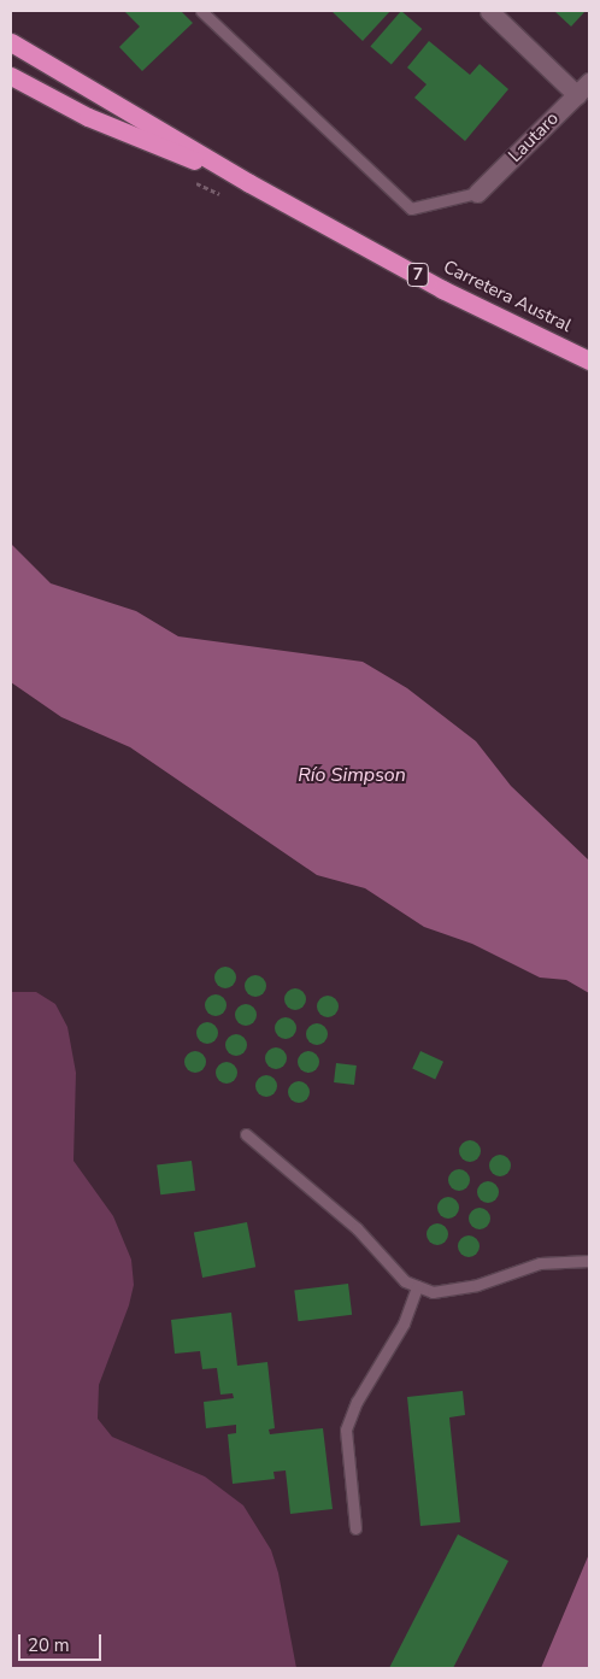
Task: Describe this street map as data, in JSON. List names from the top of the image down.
{
  "streets": {
    "highway": ["7", "Carretera Austral"],
    "street": ["Lautaro"]
  },
  "water": ["Río Simpson"],
  "scale_bar": "20 m"
}
